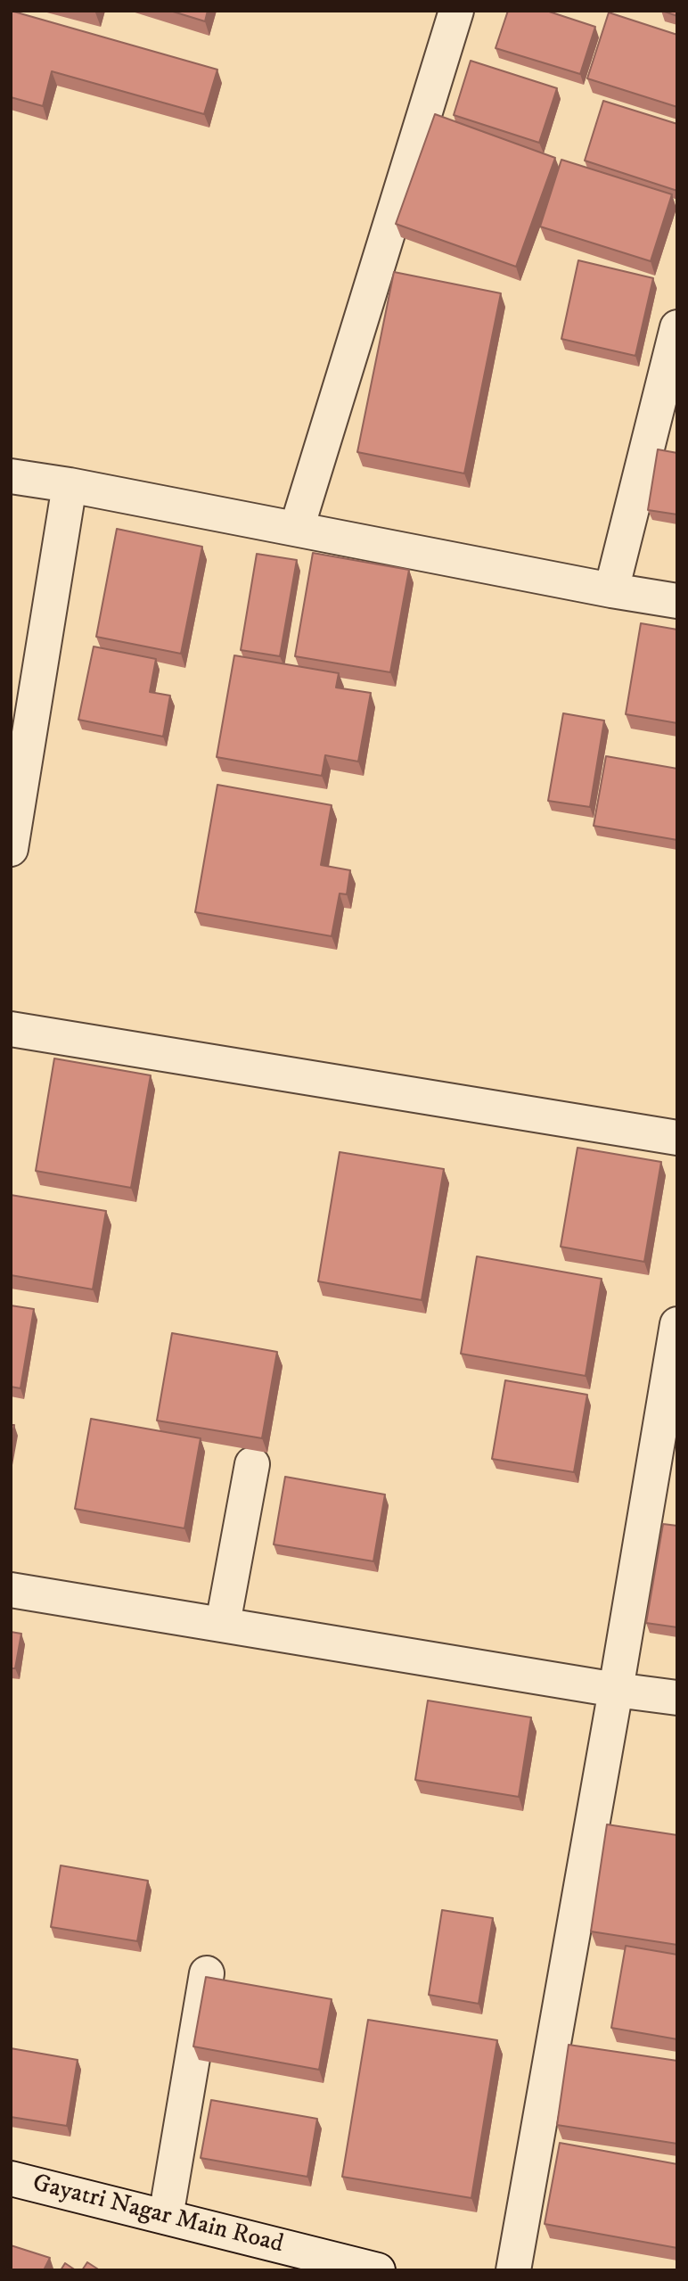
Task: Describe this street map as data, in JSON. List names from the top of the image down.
{
  "streets": {
    "street": ["Gayatri Nagar Main Road"]
  }
}
